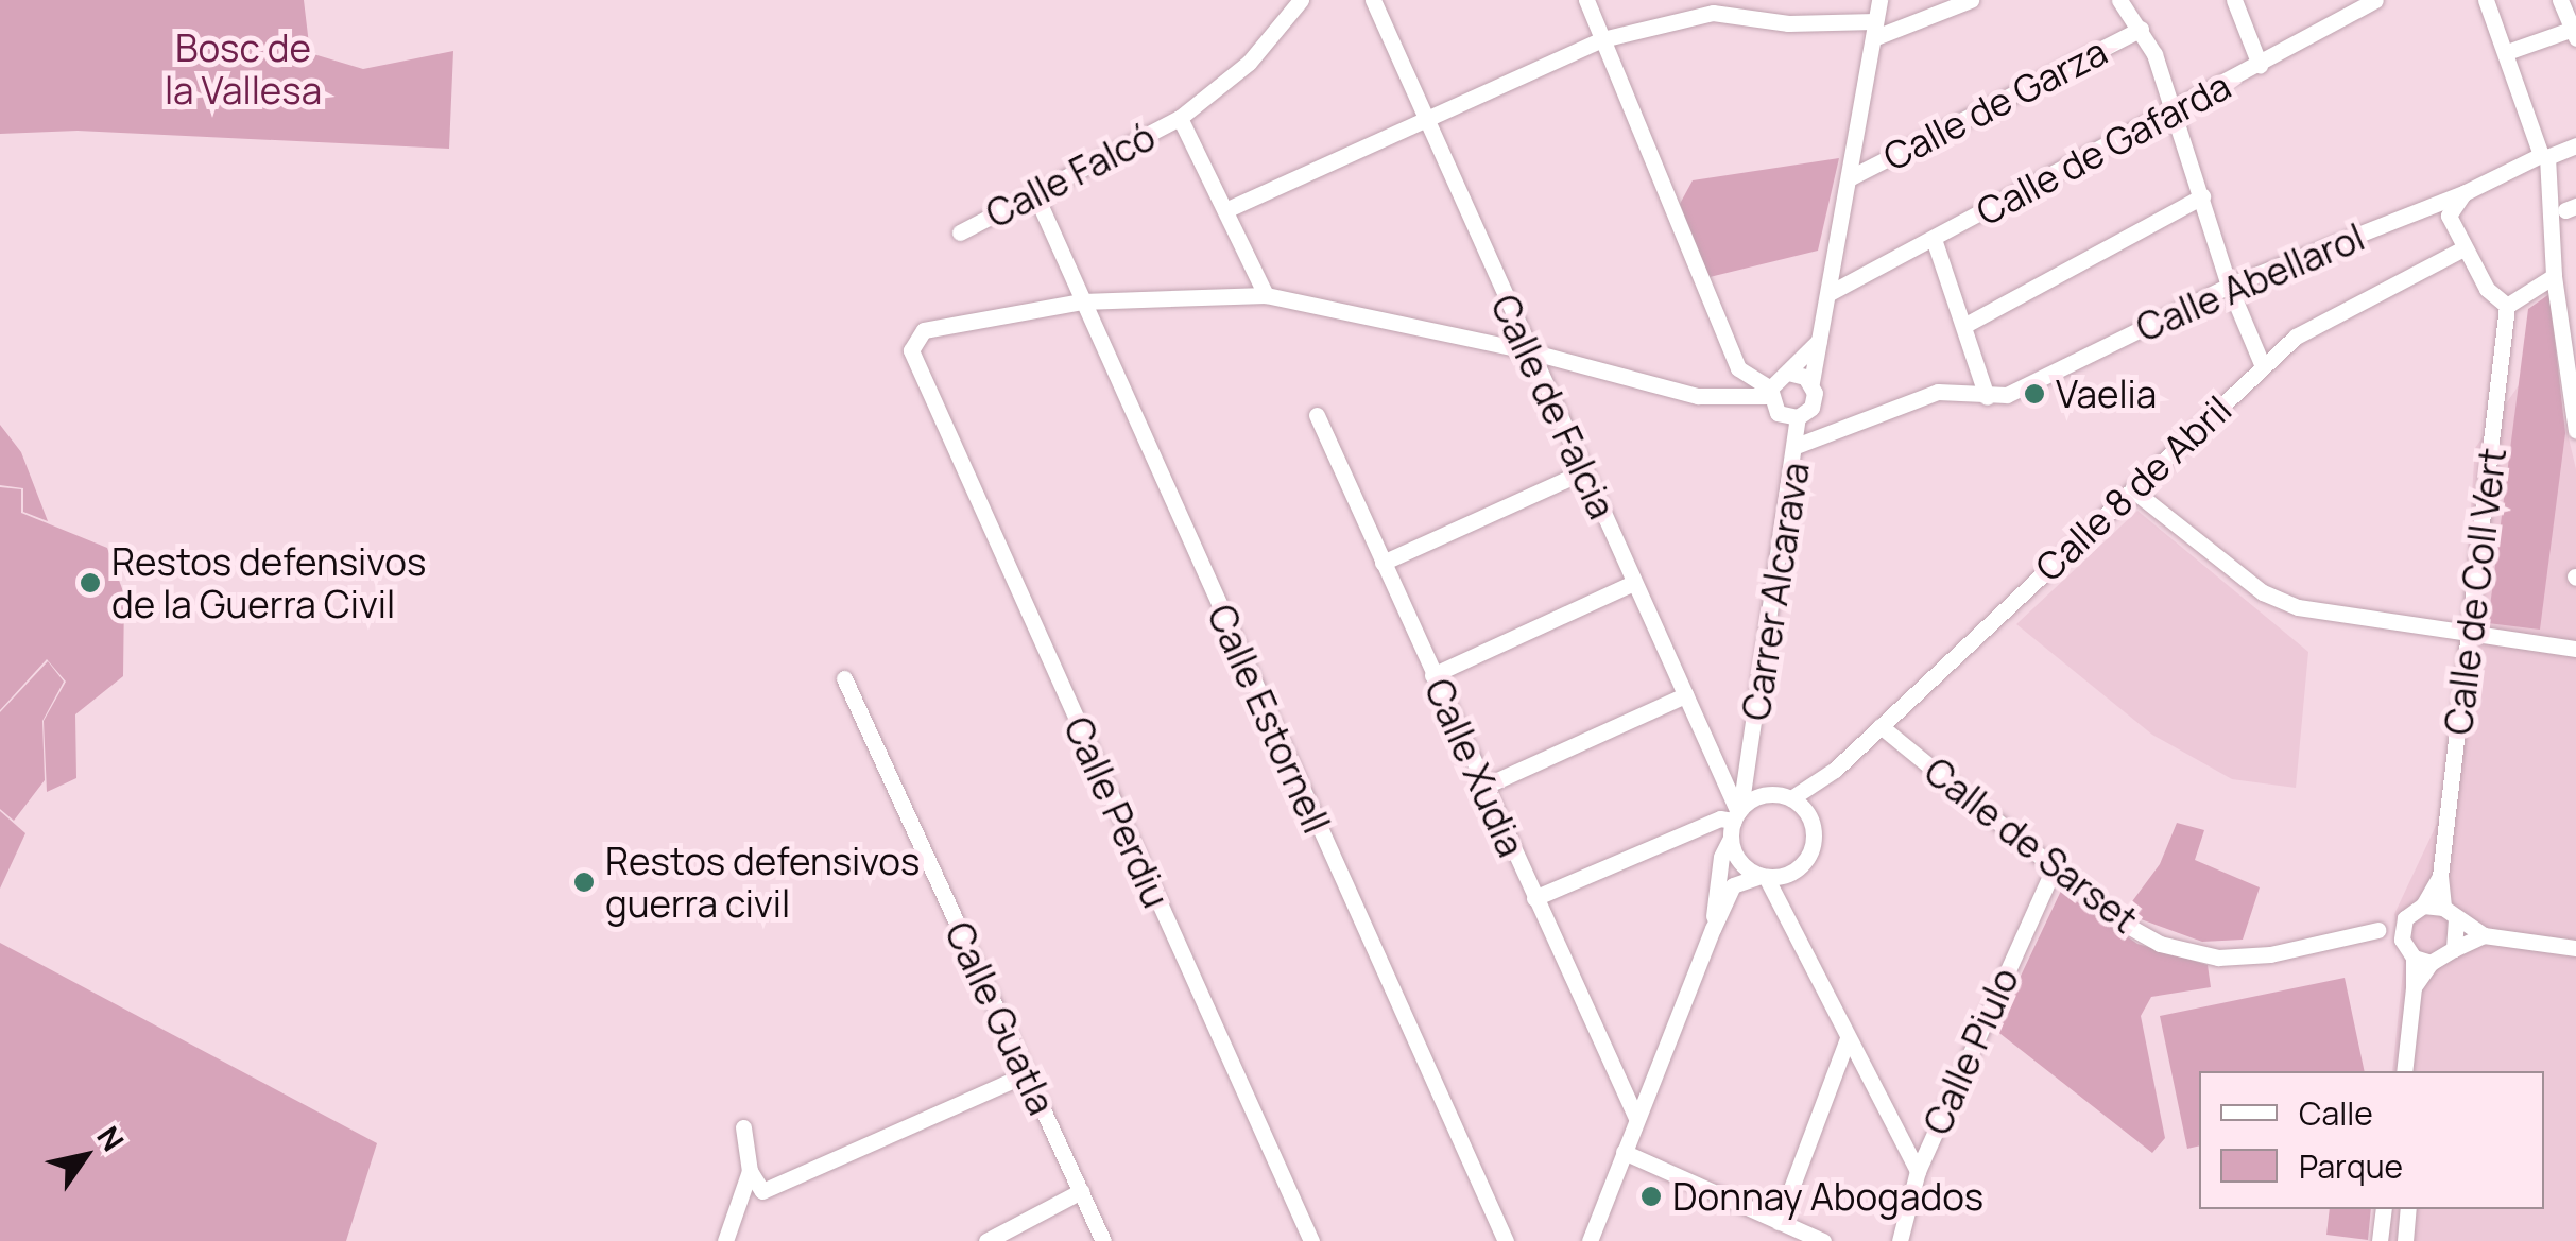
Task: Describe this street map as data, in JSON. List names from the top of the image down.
{
  "streets": {
    "street": [
      "Calle de Garza",
      "Calle de Gafarda",
      "Calle Falcó",
      "Calle Abellarol",
      "Calle de Falcia",
      "Calle 8 de Abril",
      "Carrer Alcarava",
      "Calle de Coll Vert",
      "Calle Estornell",
      "Calle Xudia",
      "Calle Perdiu",
      "Calle de Sarset",
      "Calle Guatla",
      "Calle Piulo"
    ]
  },
  "crossings": [
    ["Calle Falcó", "Calle Estornell"],
    ["Calle Abellarol", "Carrer Alcarava"],
    ["Calle de Falcia", "Calle 8 de Abril"],
    ["Calle de Falcia", "Carrer Alcarava"],
    ["Calle 8 de Abril", "Carrer Alcarava"],
    ["Calle 8 de Abril", "Calle de Sarset"],
    ["Carrer Alcarava", "Calle Xudia"],
    ["Calle de Coll Vert", "Calle de Sarset"],
    ["Calle Estornell", "Calle Perdiu"],
    ["Calle de Sarset", "Calle Piulo"]
  ],
  "parks": ["Bosc de la Vallesa"],
  "places": [
    "Vaelia",
    "Restos defensivos de la Guerra Civil",
    "Restos defensivos guerra civil",
    "Donnay Abogados"
  ],
  "legend": ["Calle", "Parque"],
  "north": "top right"
}
